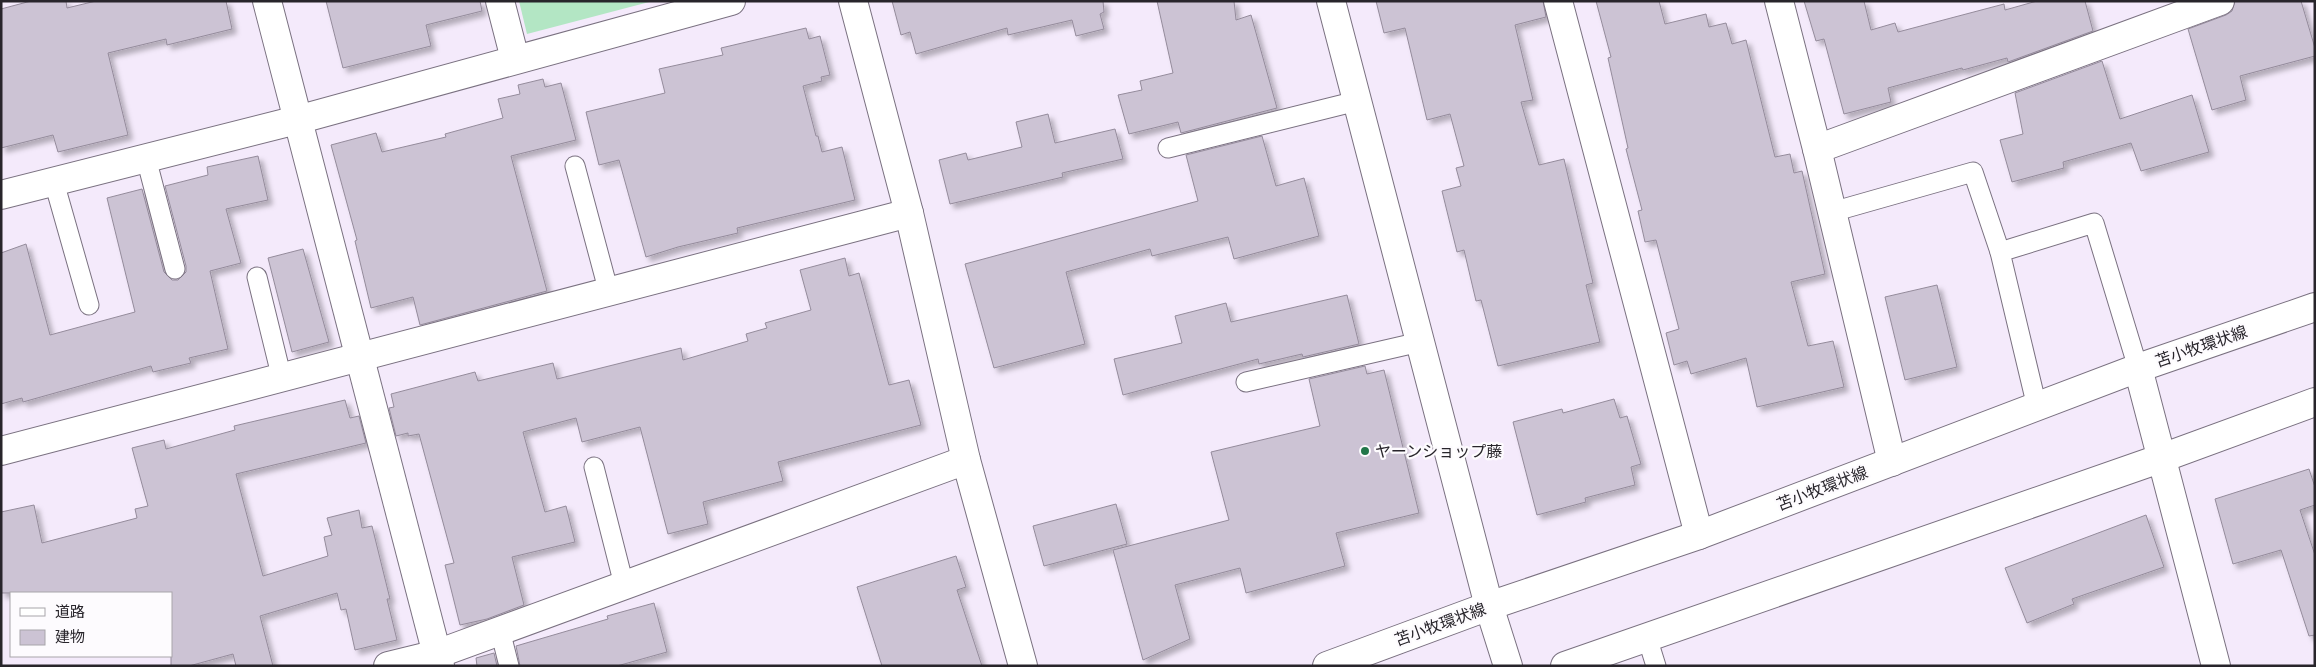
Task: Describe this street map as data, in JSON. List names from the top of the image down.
{
  "streets": {
    "street": ["苫小牧環状線"]
  },
  "places": ["ヤーンショップ藤"],
  "legend": ["道路", "建物"]
}
